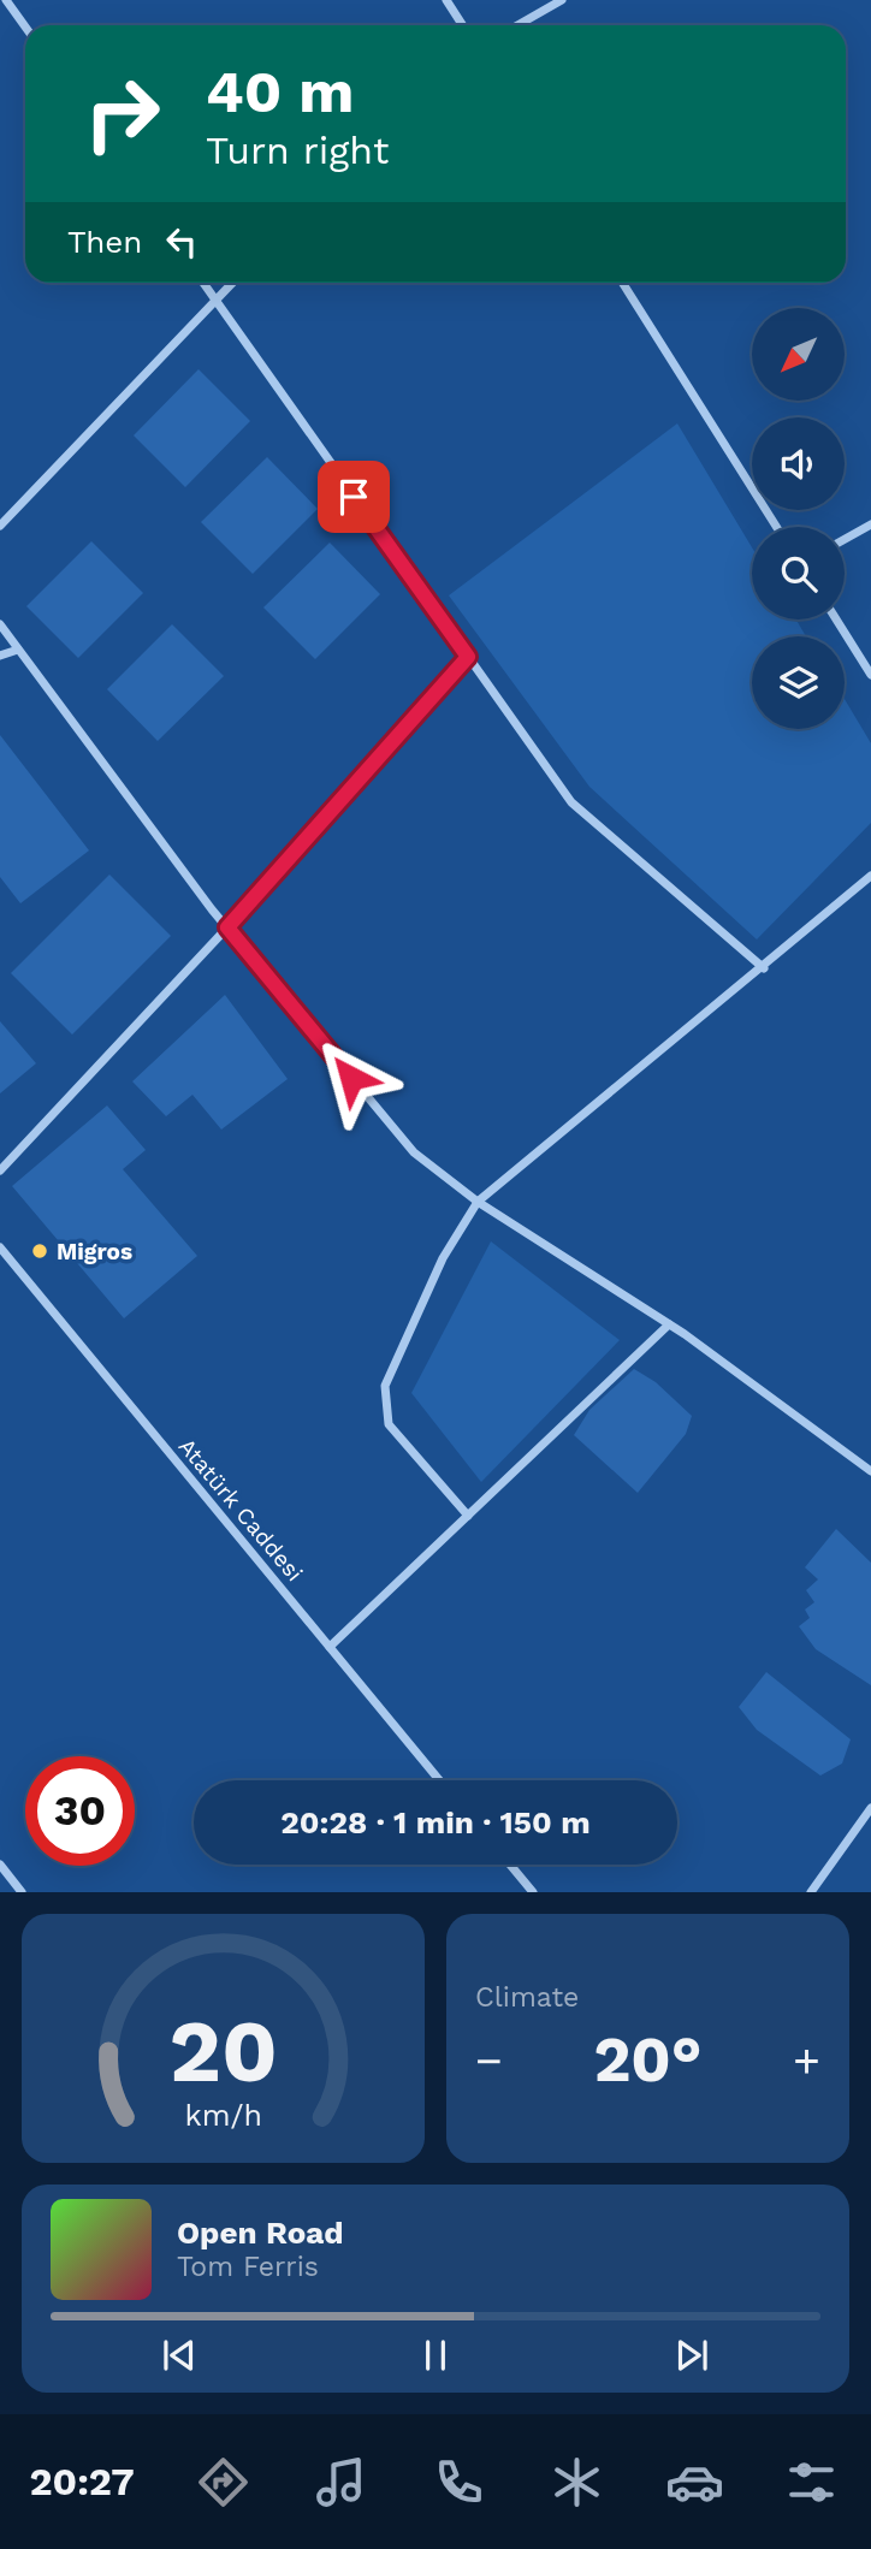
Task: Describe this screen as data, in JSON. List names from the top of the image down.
{
  "streets": {
    "street": ["Atatürk Caddesi"]
  },
  "places": ["Migros"],
  "north": "bottom left",
  "page": {
    "turn": ["40 m", "Turn right"],
    "then": "Then",
    "limit": "30",
    "trip": "20:28 · 1 min · 150 m",
    "tile": "Climate",
    "heat": ["−", "20°", "+"],
    "song": ["Open Road", "Tom Ferris"],
    "tabs": "20:27",
    "gauge": ["20", "km/h"]
  }
}
